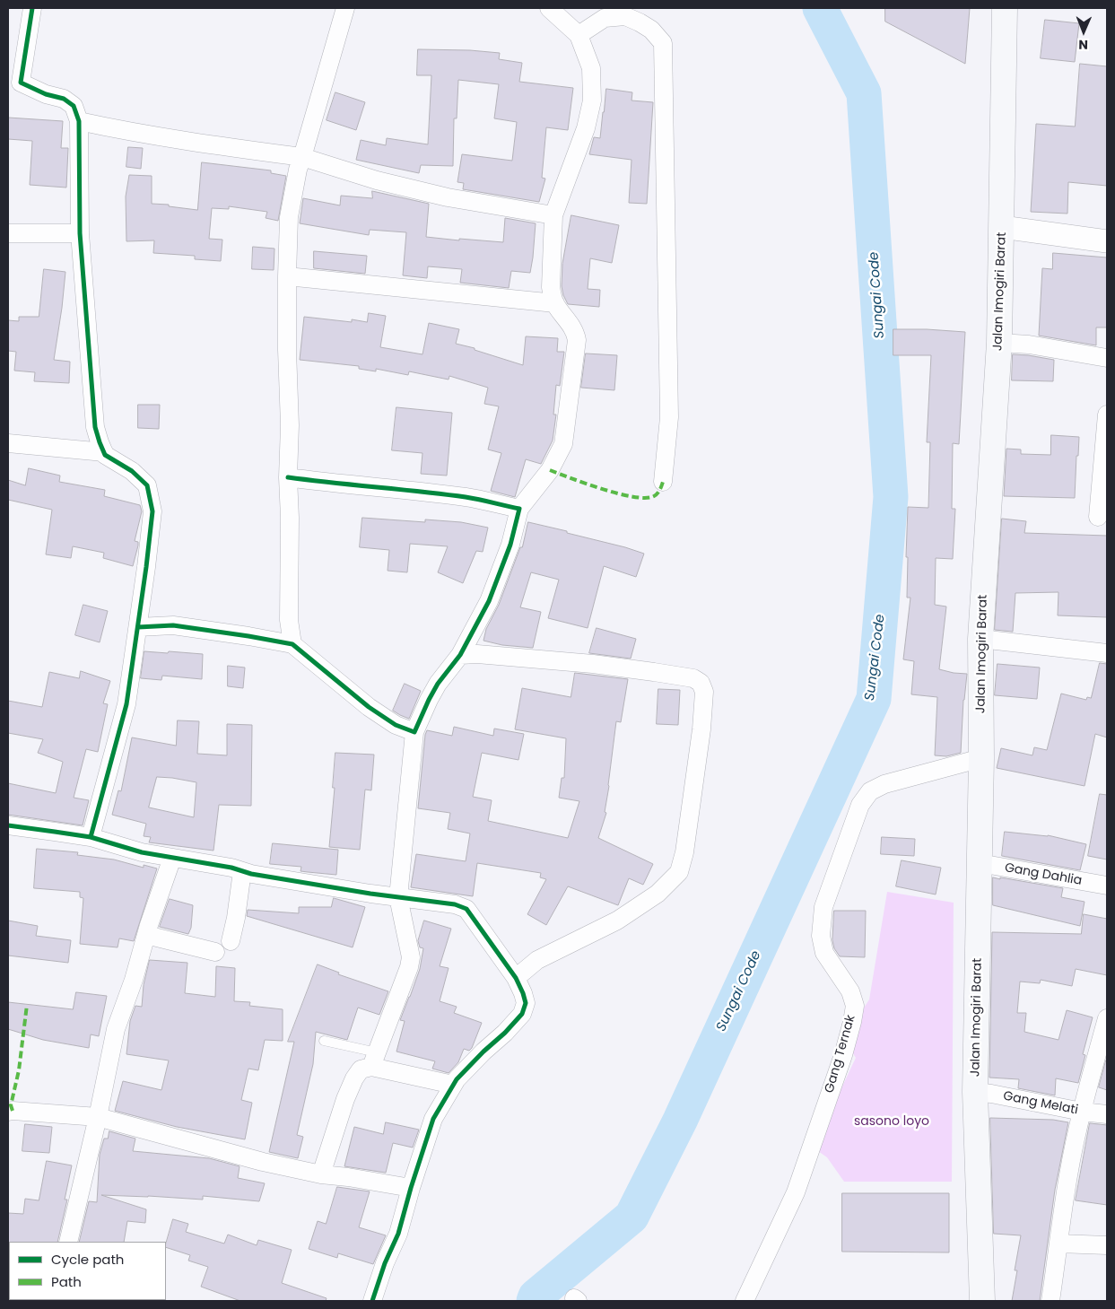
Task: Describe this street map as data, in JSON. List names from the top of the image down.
{
  "streets": {
    "main road": ["Jalan Imogiri Barat"],
    "street": ["Gang Dahlia", "Gang Ternak", "Gang Melati"]
  },
  "crossings": [
    ["Jalan Imogiri Barat", "Gang Dahlia"],
    ["Jalan Imogiri Barat", "Gang Ternak"],
    ["Jalan Imogiri Barat", "Gang Melati"]
  ],
  "water": ["Sungai Code"],
  "parks": ["sasono loyo"],
  "legend": ["Cycle path", "Path"],
  "north": "bottom"
}
